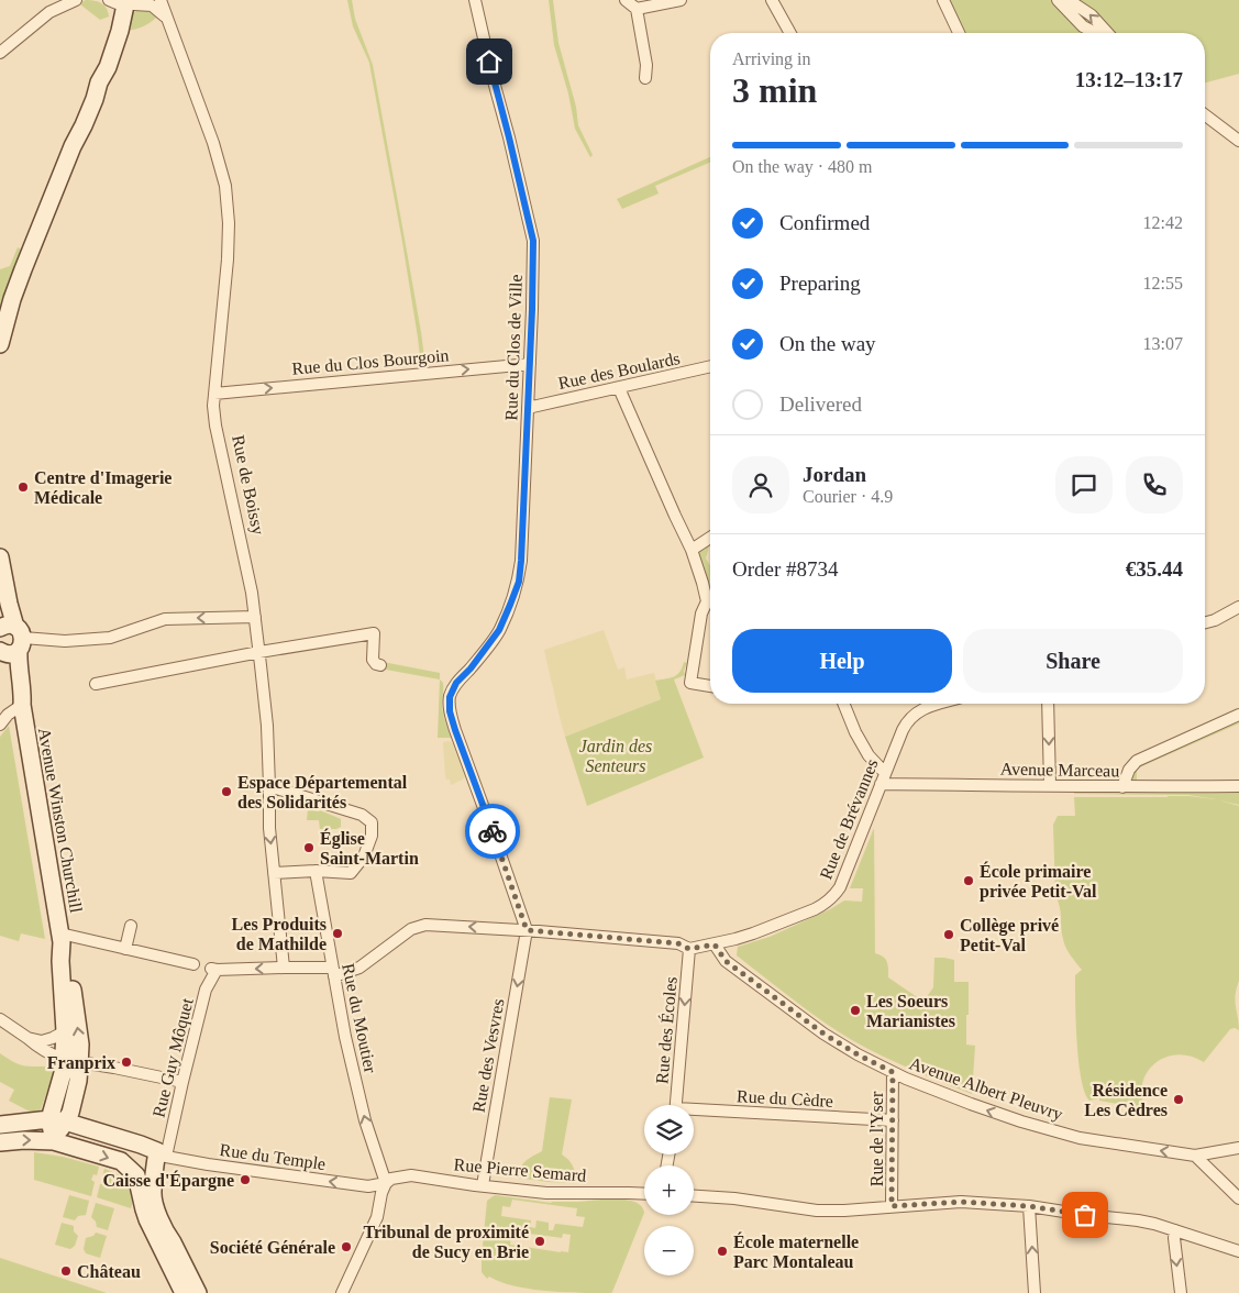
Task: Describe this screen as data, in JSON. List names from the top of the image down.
{
  "streets": {
    "street": [
      "Rue du Clos de Ville",
      "Rue du Clos Bourgoin",
      "Rue des Boulards",
      "Rue de Boissy",
      "Avenue Marceau",
      "Rue de Brévannes",
      "Avenue Winston Churchill",
      "Rue du Moutier",
      "Rue des Écoles",
      "Rue des Vesvres",
      "Rue Guy Môquet",
      "Avenue Albert Pleuvry",
      "Rue du Cèdre",
      "Rue de l'Yser",
      "Rue du Temple",
      "Rue Pierre Semard"
    ]
  },
  "crossings": [
    ["Rue du Clos de Ville", "Rue du Clos Bourgoin"],
    ["Rue du Clos de Ville", "Rue des Boulards"],
    ["Rue du Clos de Ville", "Rue de Brévannes"],
    ["Rue du Clos de Ville", "Rue des Vesvres"],
    ["Rue du Clos Bourgoin", "Rue de Boissy"],
    ["Rue de Boissy", "Rue de Brévannes"],
    ["Avenue Marceau", "Rue de Brévannes"],
    ["Rue de Brévannes", "Rue du Moutier"],
    ["Rue de Brévannes", "Rue des Écoles"],
    ["Rue de Brévannes", "Rue des Vesvres"],
    ["Rue de Brévannes", "Rue Guy Môquet"],
    ["Rue de Brévannes", "Avenue Albert Pleuvry"],
    ["Rue du Moutier", "Rue du Temple"],
    ["Rue du Moutier", "Rue Pierre Semard"],
    ["Rue des Vesvres", "Rue Pierre Semard"],
    ["Rue Guy Môquet", "Rue du Temple"],
    ["Avenue Albert Pleuvry", "Rue de l'Yser"],
    ["Rue du Cèdre", "Rue de l'Yser"],
    ["Rue du Temple", "Rue Pierre Semard"]
  ],
  "one_way": [
    "Rue du Clos Bourgoin",
    "Rue du Moutier",
    "Rue des Écoles",
    "Rue des Vesvres",
    "Rue du Temple"
  ],
  "parks": ["Jardin des Senteurs"],
  "places": [
    "Centre d'Imagerie Médicale",
    "Espace Départemental des Solidarités",
    "Église Saint-Martin",
    "École primaire privée Petit-Val",
    "Les Produits de Mathilde",
    "Collège privé Petit-Val",
    "Les Soeurs Marianistes",
    "Franprix",
    "Résidence Les Cèdres",
    "Caisse d'Épargne",
    "Tribunal de proximité de Sucy en Brie",
    "Société Générale",
    "École maternelle Parc Montaleau",
    "Château"
  ],
  "page": {
    "heading": ["3 min", "Arriving in", "13:12–13:17"],
    "panel": [
      "Jordan",
      "Courier · 4.9",
      "Order #8734",
      "€35.44"
    ],
    "bar": "On the way · 480 m",
    "list": [
      ["Confirmed", "12:42"],
      ["Preparing", "12:55"],
      ["On the way", "13:07"],
      "Delivered"
    ],
    "buttons": ["Help", "Share"],
    "map_buttons": ["+", "−"]
  }
}
